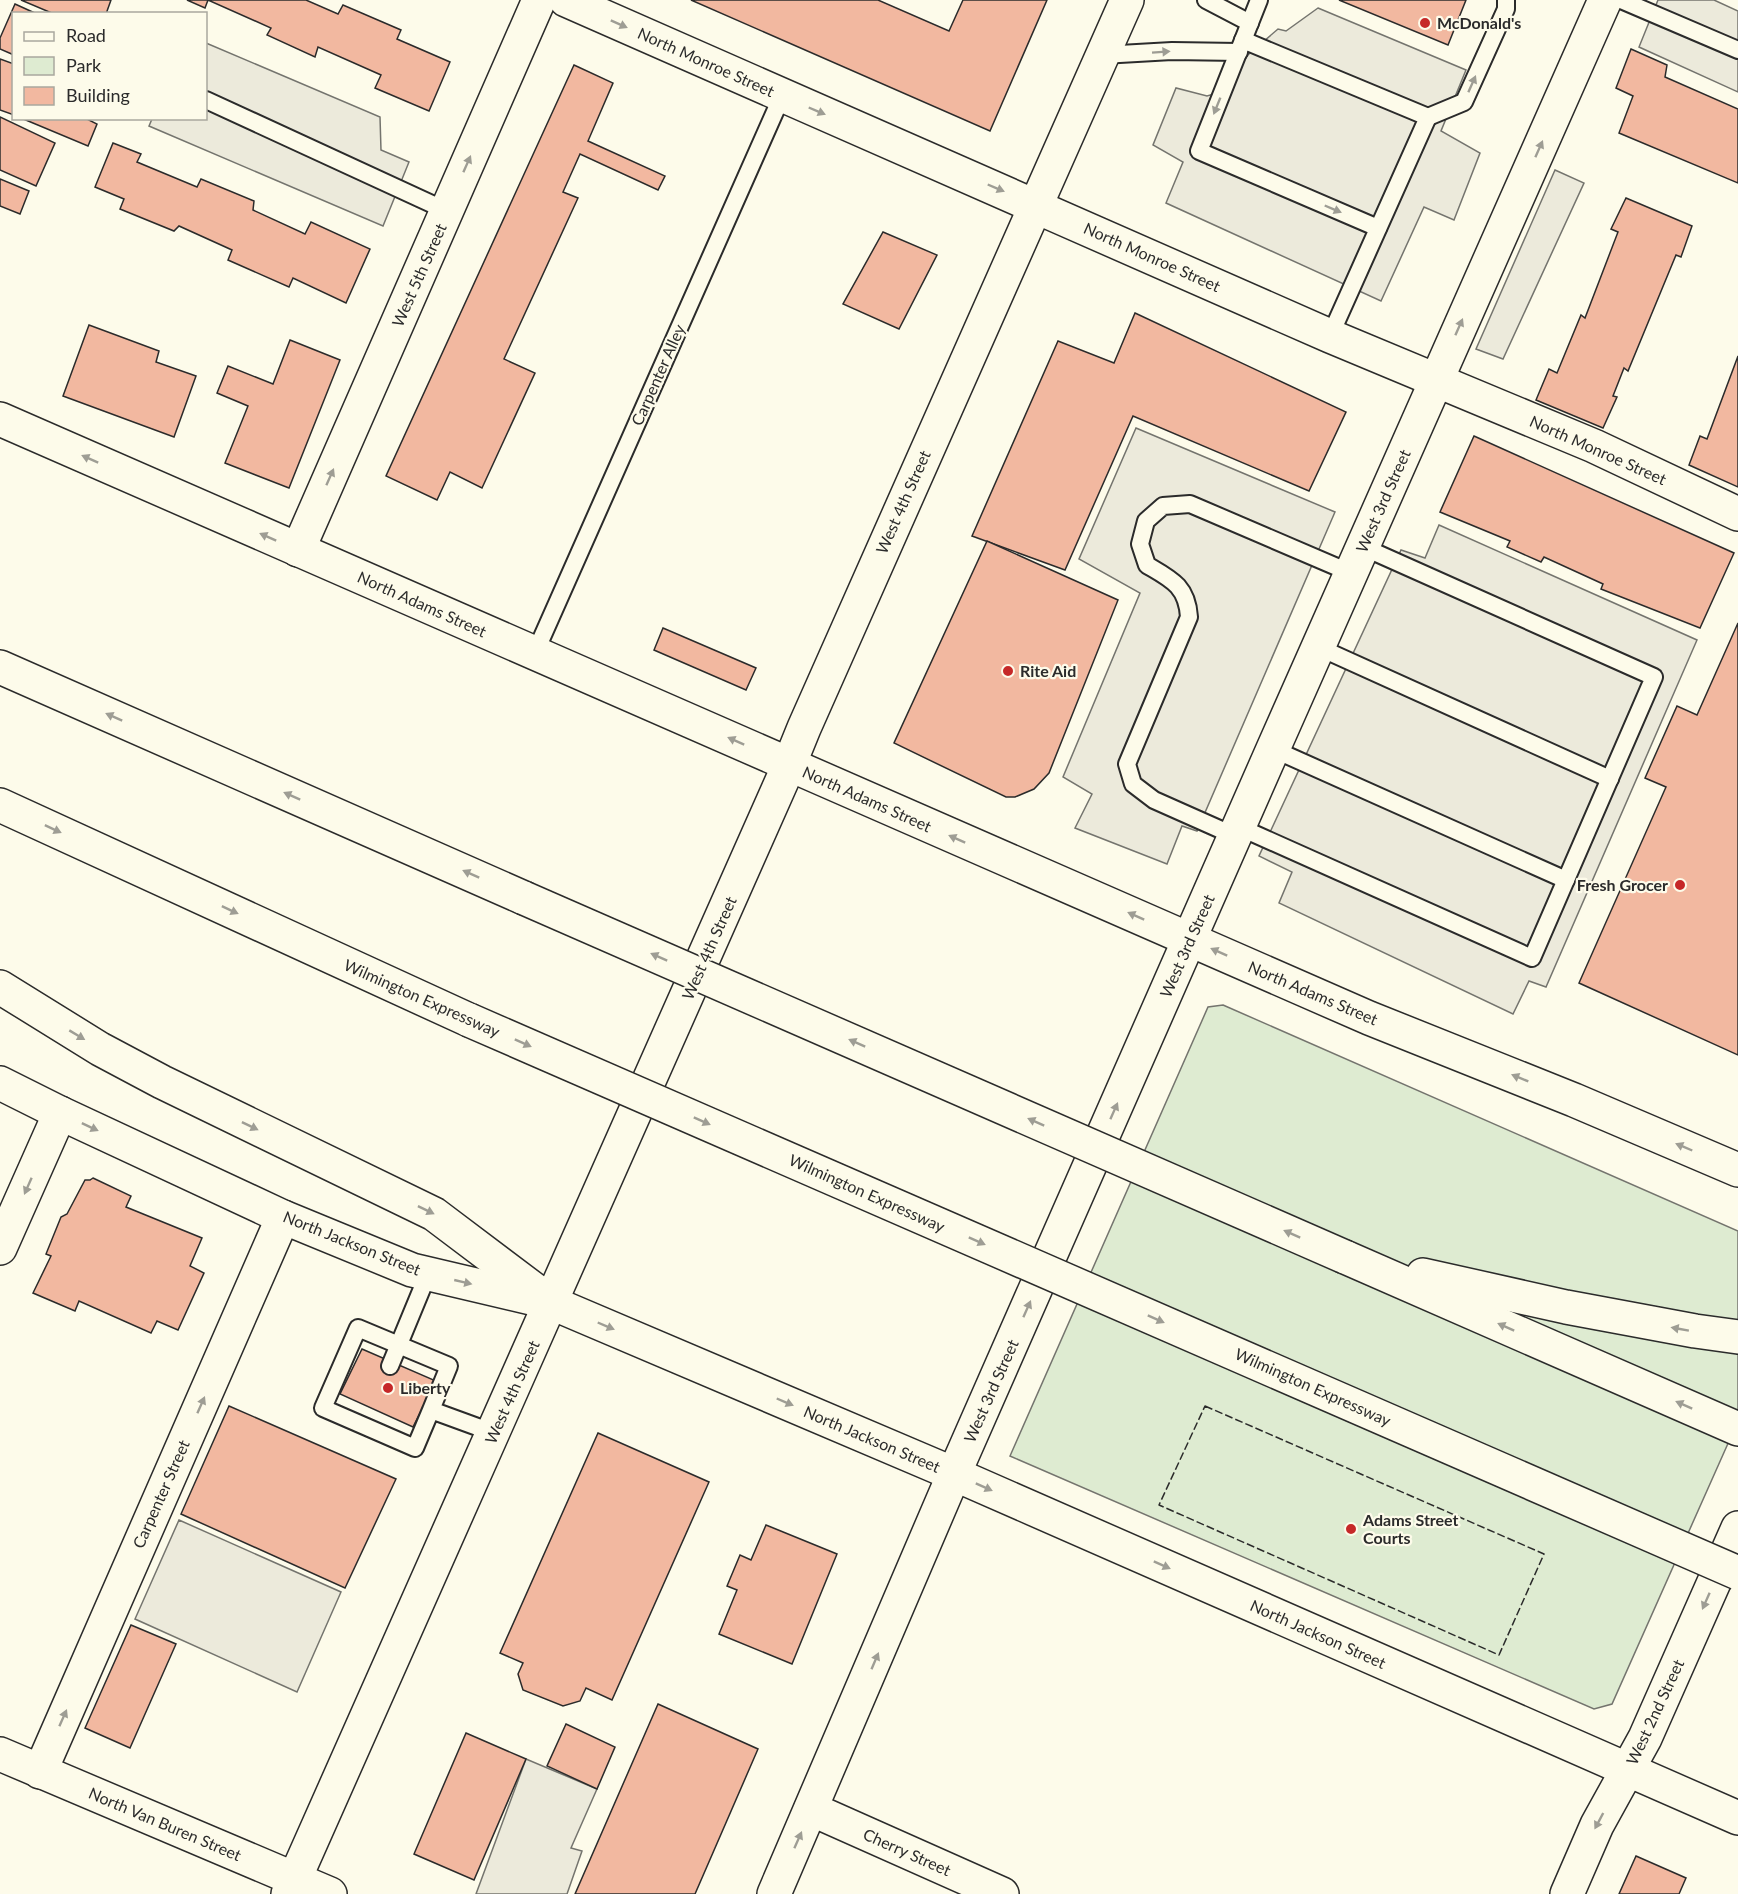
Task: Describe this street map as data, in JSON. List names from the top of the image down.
{
  "streets": {
    "main road": [
      "North Monroe Street",
      "West 5th Street",
      "West 3rd Street",
      "West 4th Street",
      "North Adams Street",
      "Wilmington Expressway",
      "North Jackson Street",
      "Carpenter Street",
      "West 2nd Street",
      "North Van Buren Street",
      "Cherry Street"
    ],
    "lane": ["Carpenter Alley"]
  },
  "crossings": [
    ["North Monroe Street", "Carpenter Alley"],
    ["North Monroe Street", "West 3rd Street"],
    ["North Monroe Street", "West 4th Street"],
    ["West 5th Street", "North Adams Street"],
    ["Carpenter Alley", "North Adams Street"],
    ["West 3rd Street", "North Adams Street"],
    ["West 3rd Street", "North Jackson Street"],
    ["West 3rd Street", "Cherry Street"],
    ["West 4th Street", "North Adams Street"],
    ["West 4th Street", "North Jackson Street"],
    ["West 4th Street", "North Van Buren Street"],
    ["North Jackson Street", "Carpenter Street"],
    ["North Jackson Street", "West 2nd Street"],
    ["Carpenter Street", "North Van Buren Street"]
  ],
  "one_way": [
    "North Monroe Street",
    "West 5th Street",
    "West 3rd Street",
    "North Jackson Street",
    "Carpenter Street",
    "West 2nd Street"
  ],
  "places": [
    "McDonald's",
    "Rite Aid",
    "Fresh Grocer",
    "Liberty",
    "Adams Street Courts"
  ],
  "legend": ["Road", "Park", "Building"]
}
